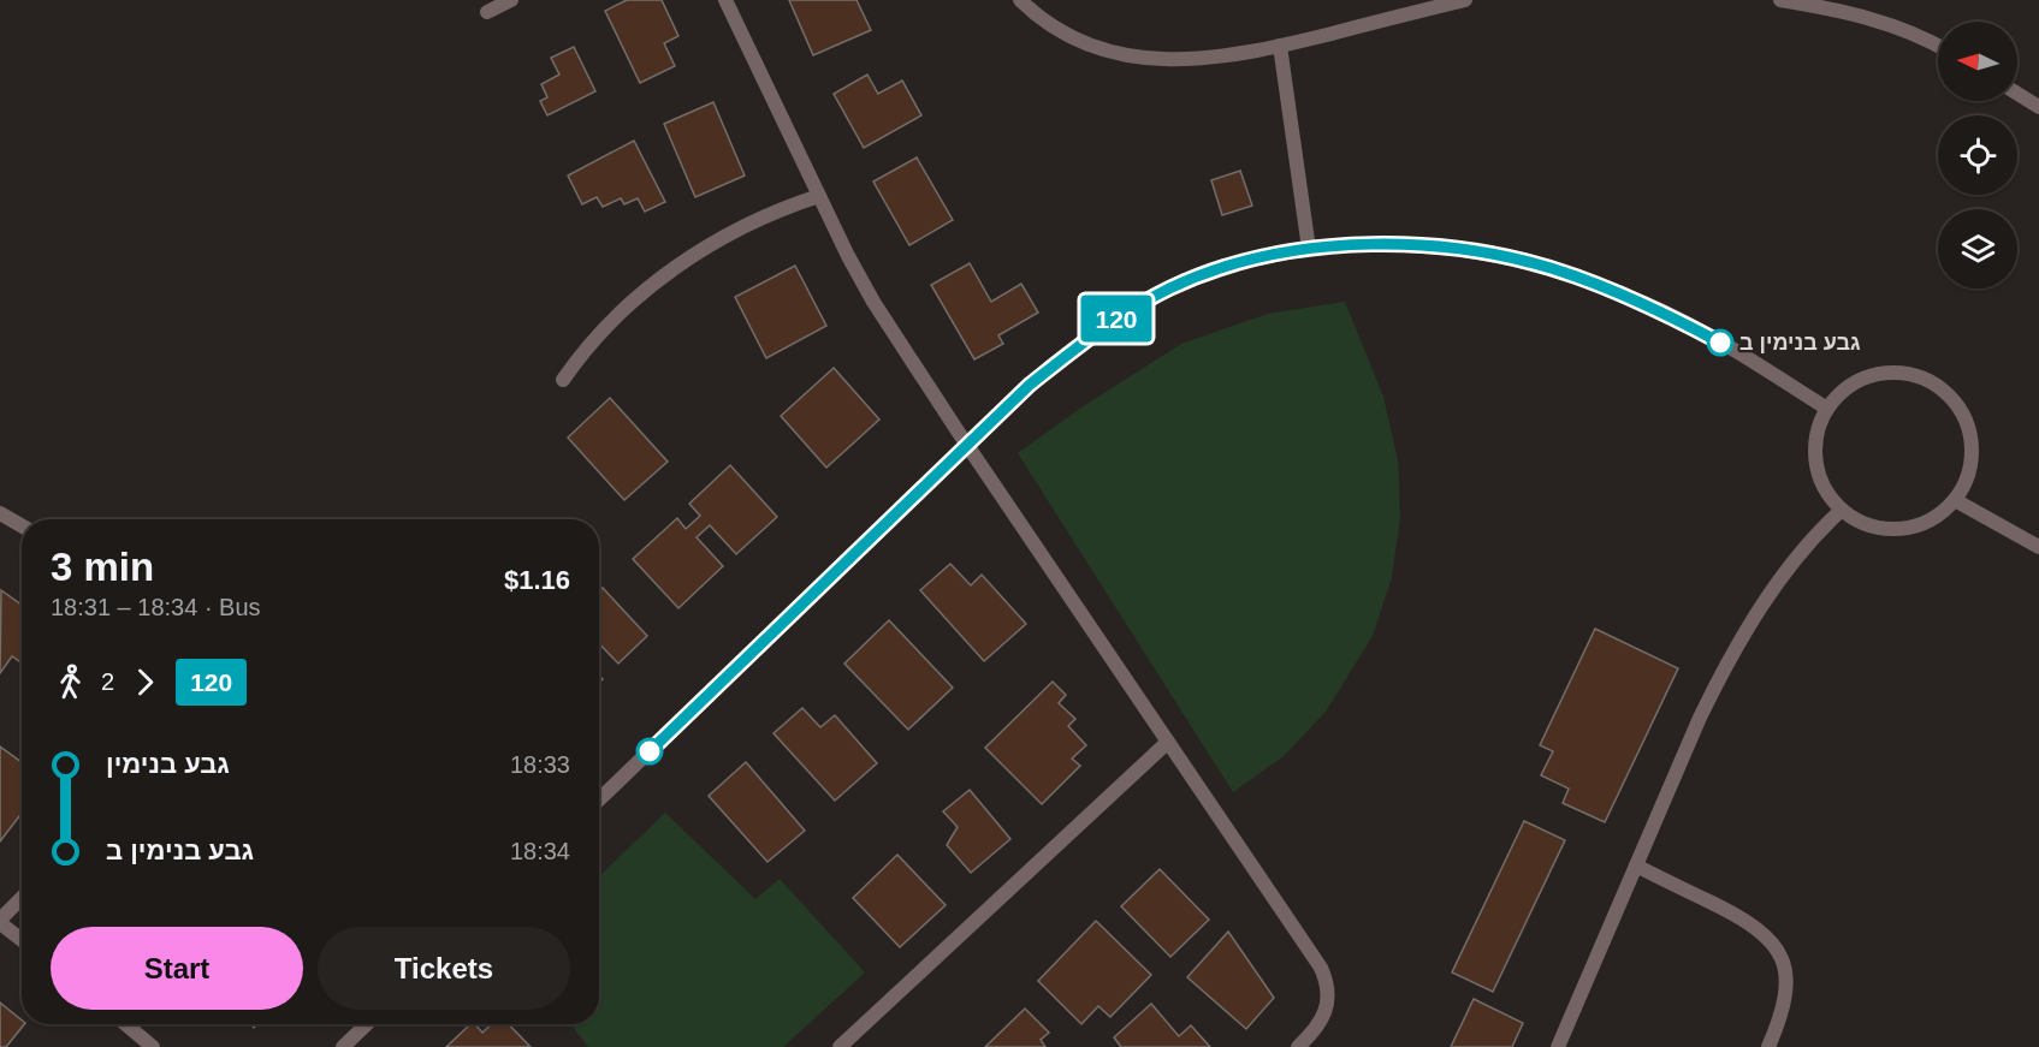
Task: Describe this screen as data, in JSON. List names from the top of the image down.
{
  "places": ["גבע בנימין ב"],
  "lines": ["bus line 120"],
  "north": "left",
  "page": {
    "on_map": "120",
    "heading": ["3 min", "18:31 – 18:34 · Bus", "$1.16"],
    "legs": ["2", "120"],
    "list": [
      {
        "name": "גבע בנימין",
        "value": "18:33"
      },
      {
        "name": "גבע בנימין ב",
        "value": "18:34"
      }
    ],
    "buttons": ["Start", "Tickets"]
  }
}
